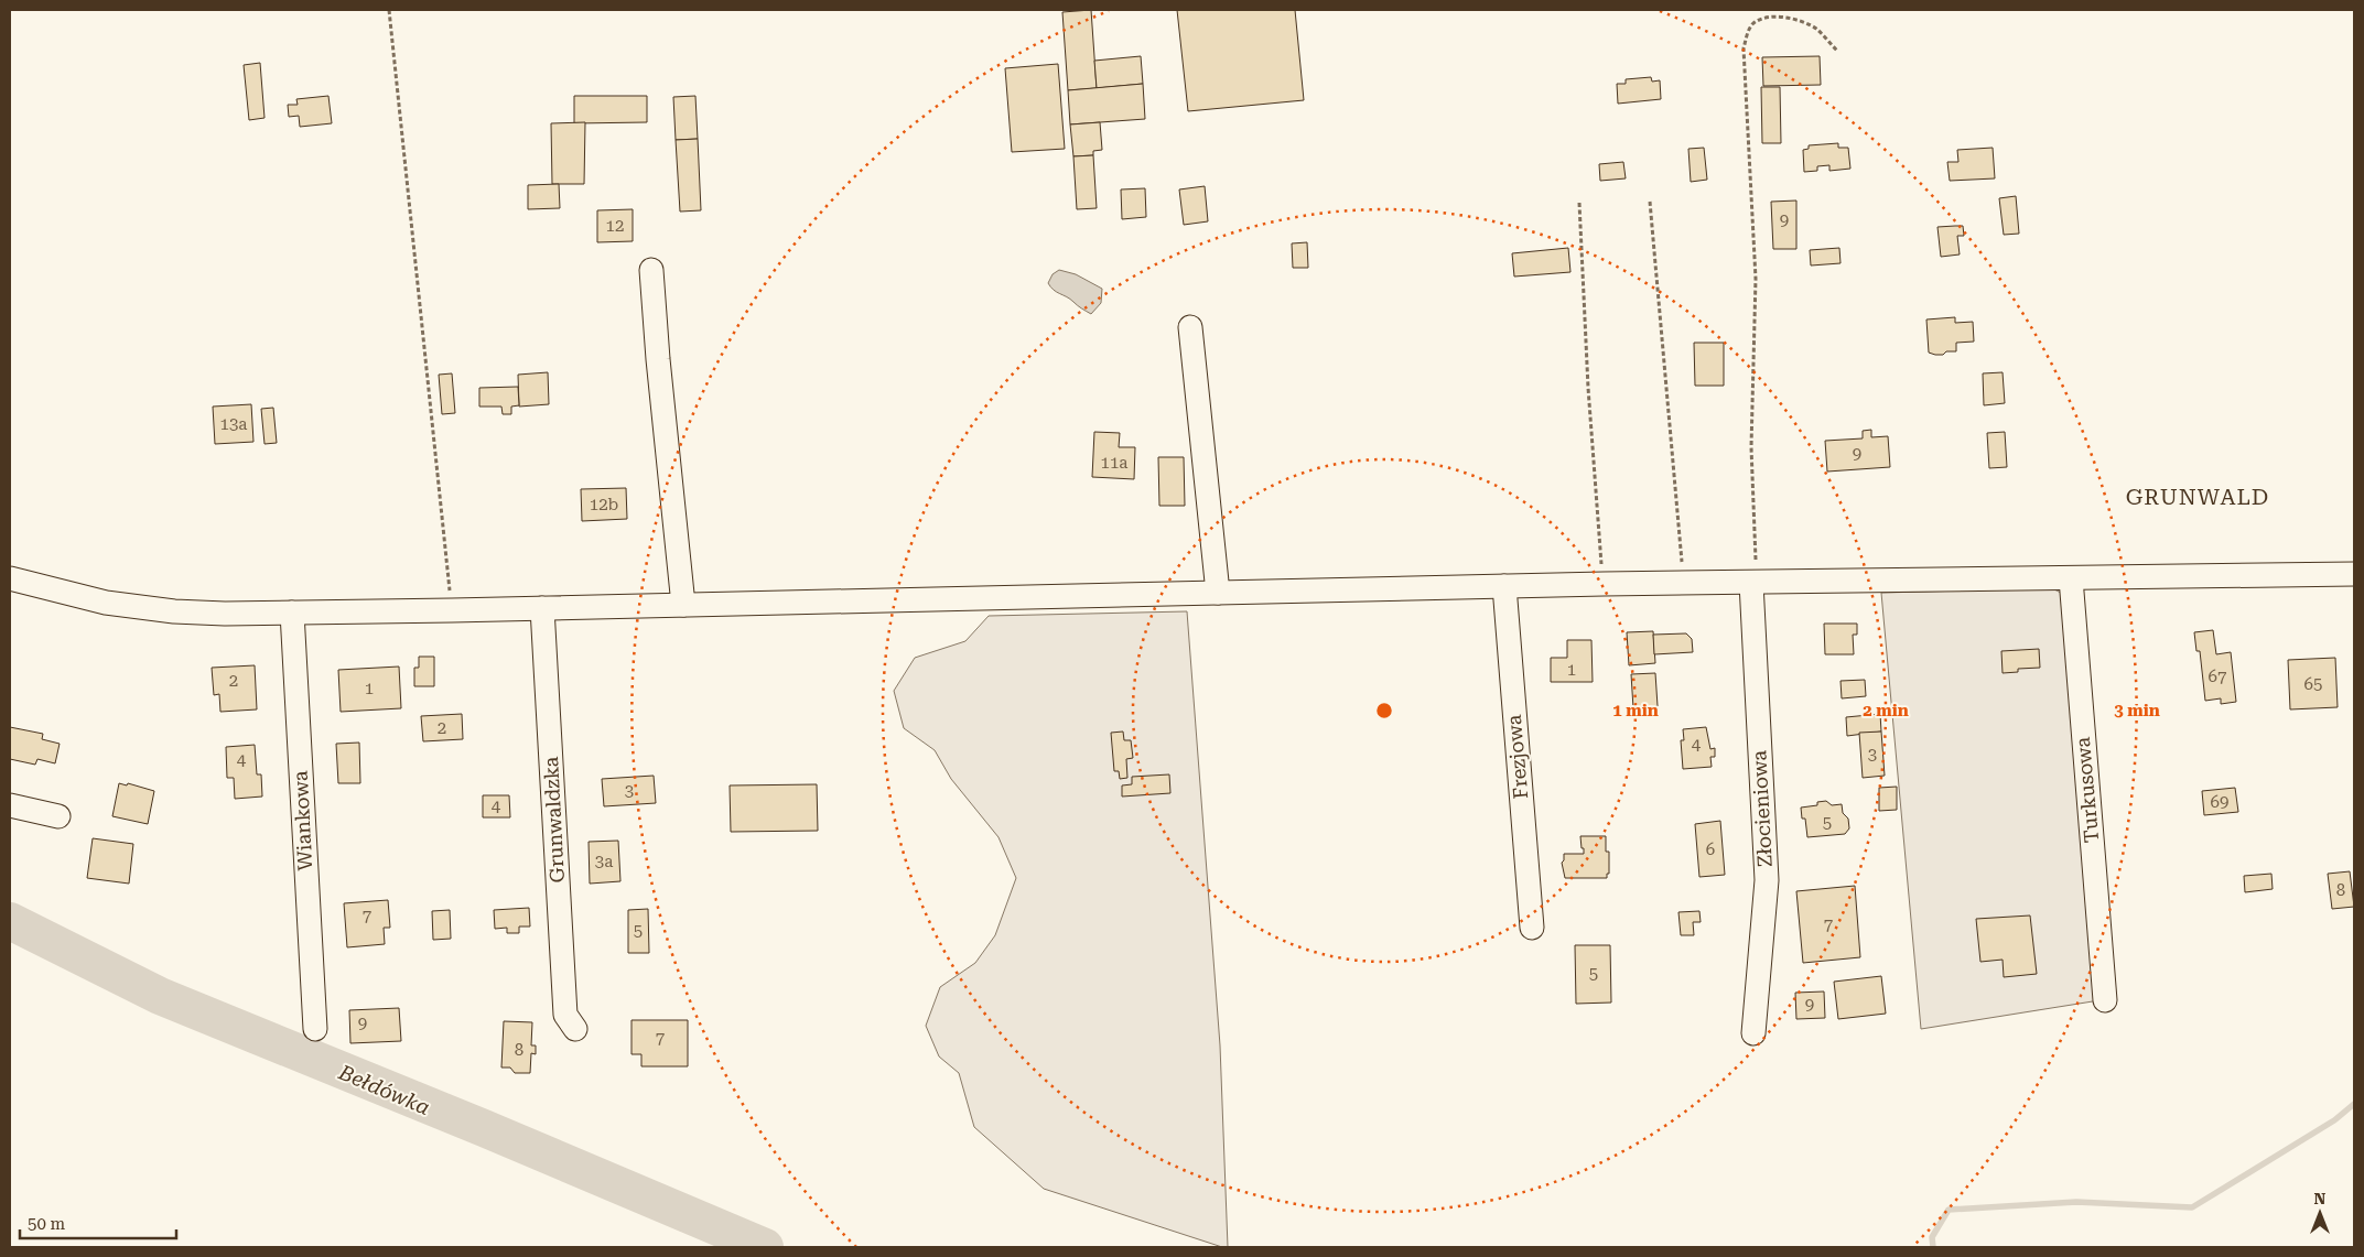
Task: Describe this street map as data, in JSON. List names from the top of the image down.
{
  "streets": {
    "street": [
      "Frezjowa",
      "Turkusowa",
      "Złocieniowa",
      "Grunwaldzka",
      "Wiankowa"
    ]
  },
  "districts": ["GRUNWALD"],
  "water": ["Bełdówka"],
  "house_numbers": [
    "9",
    "12",
    "13a",
    "9",
    "11a",
    "12b",
    "1",
    "67",
    "2",
    "65",
    "1",
    "2",
    "4",
    "3",
    "4",
    "3",
    "69",
    "4",
    "5",
    "6",
    "3a",
    "8",
    "7",
    "7",
    "5",
    "5",
    "9",
    "9",
    "7",
    "8"
  ],
  "scale_bar": "50 m",
  "north": "top",
  "rings": ["1 min", "2 min", "3 min"]
}
